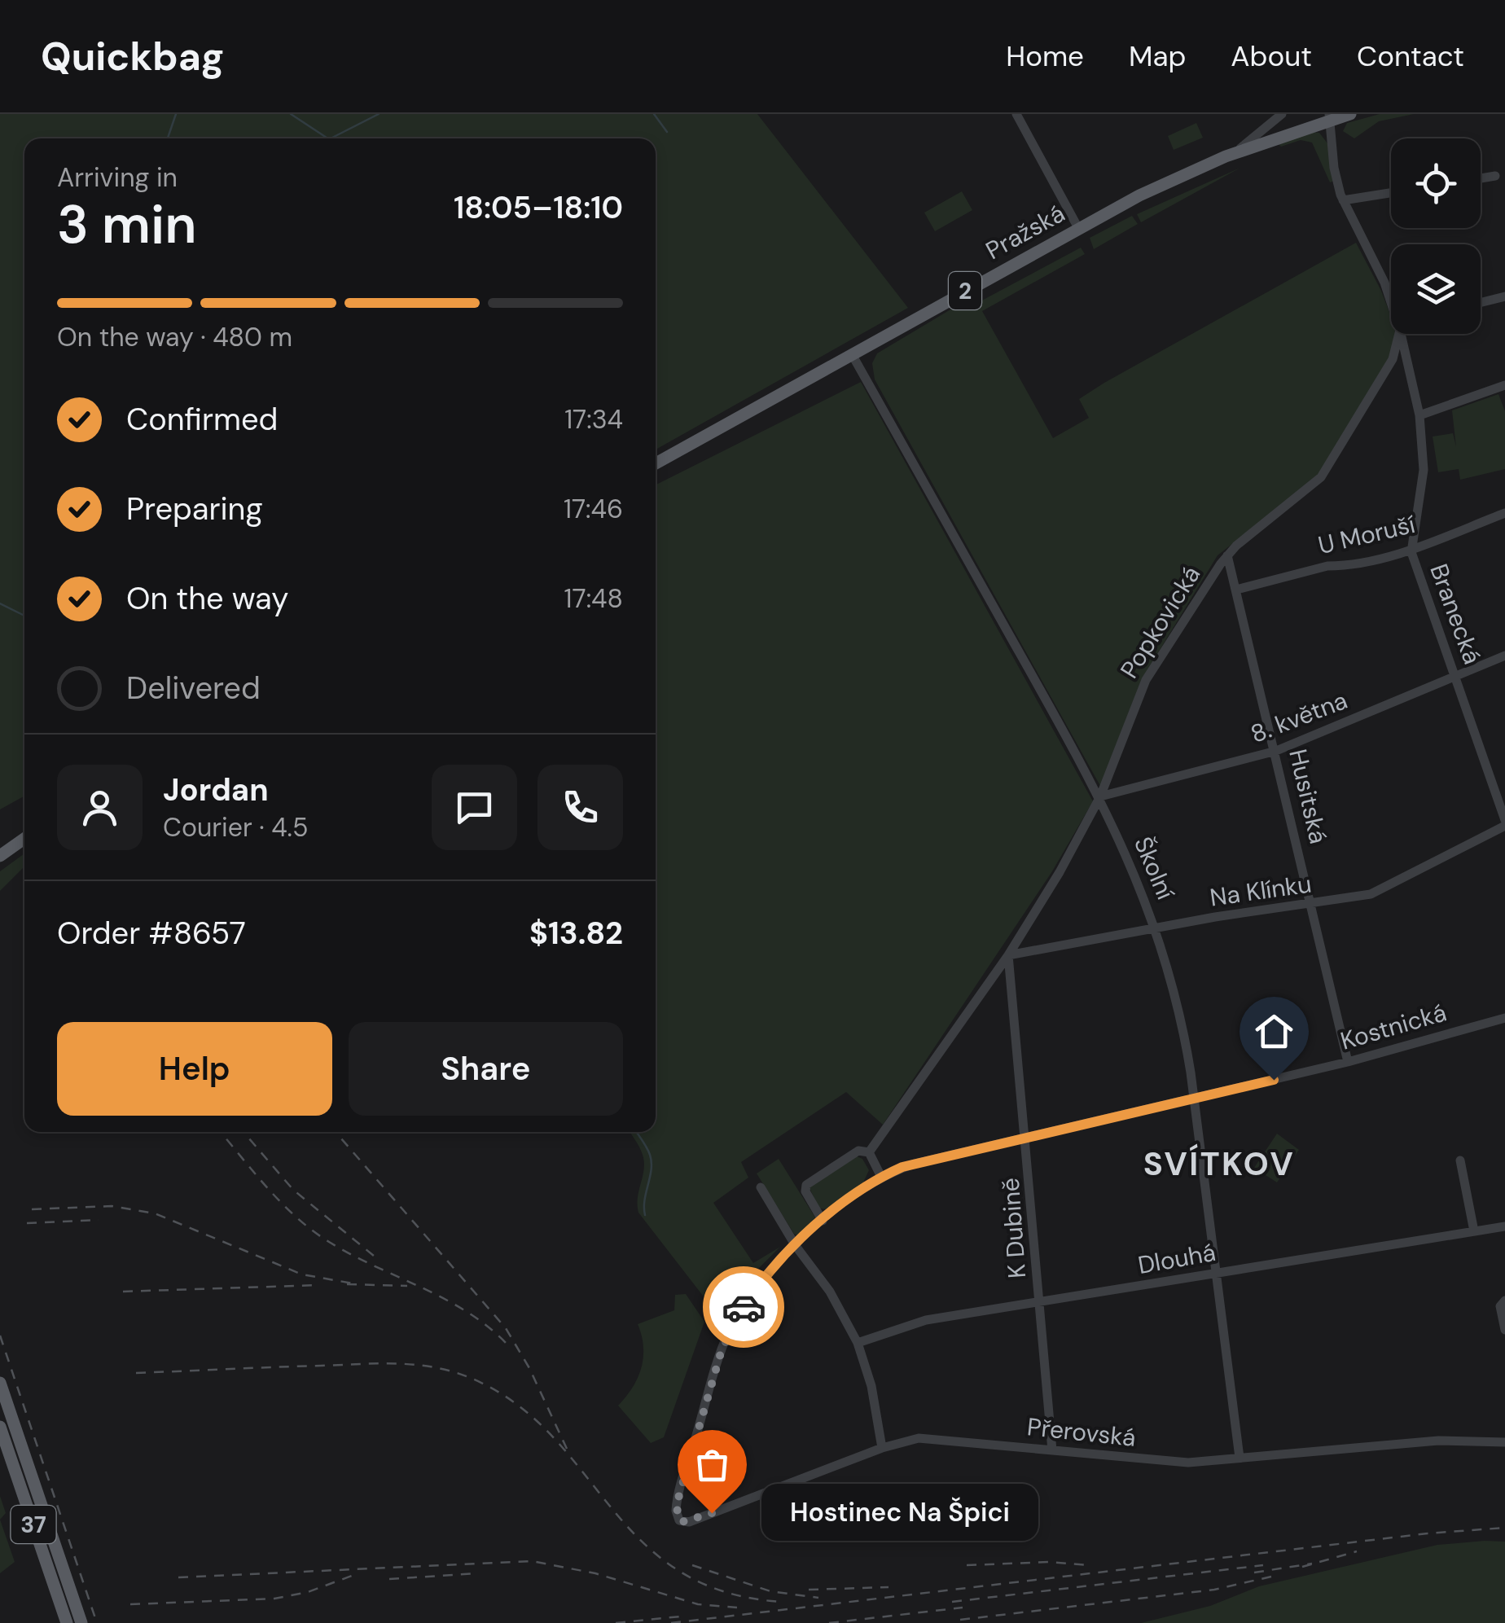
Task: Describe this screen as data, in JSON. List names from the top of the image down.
{
  "streets": {
    "main road": ["Pražská", "2", "37"],
    "street": [
      "U Moruší",
      "Branecká",
      "Popkovická",
      "8. května",
      "Husitská",
      "Školní",
      "Na Klínku",
      "Kostnická",
      "K Dubině",
      "Dlouhá",
      "Přerovská"
    ]
  },
  "crossings": [
    ["Pražská", "Školní"],
    ["U Moruší", "Branecká"],
    ["U Moruší", "Husitská"],
    ["Branecká", "8. května"],
    ["Branecká", "Na Klínku"],
    ["Popkovická", "8. května"],
    ["Popkovická", "Husitská"],
    ["Popkovická", "Školní"],
    ["Popkovická", "Na Klínku"],
    ["Popkovická", "K Dubině"],
    ["8. května", "Husitská"],
    ["8. května", "Školní"],
    ["Husitská", "Na Klínku"],
    ["Husitská", "Kostnická"],
    ["Školní", "Na Klínku"],
    ["Školní", "Kostnická"],
    ["Školní", "Dlouhá"],
    ["Školní", "Přerovská"],
    ["Na Klínku", "K Dubině"],
    ["Kostnická", "K Dubině"],
    ["Kostnická", "Přerovská"],
    ["K Dubině", "Dlouhá"],
    ["K Dubině", "Přerovská"]
  ],
  "districts": ["SVÍTKOV"],
  "places": ["Hostinec Na Špici"],
  "page": {
    "header": "Quickbag",
    "nav": [
      "Home",
      "Map",
      "About",
      "Contact"
    ],
    "heading": ["3 min", "Arriving in", "18:05–18:10"],
    "panel": [
      "Jordan",
      "Courier · 4.5",
      "Order #8657",
      "$13.82"
    ],
    "bar": "On the way · 480 m",
    "list": [
      ["Confirmed", "17:34"],
      ["Preparing", "17:46"],
      ["On the way", "17:48"],
      "Delivered"
    ],
    "buttons": ["Help", "Share"],
    "bubble": "Hostinec Na Špici"
  }
}
